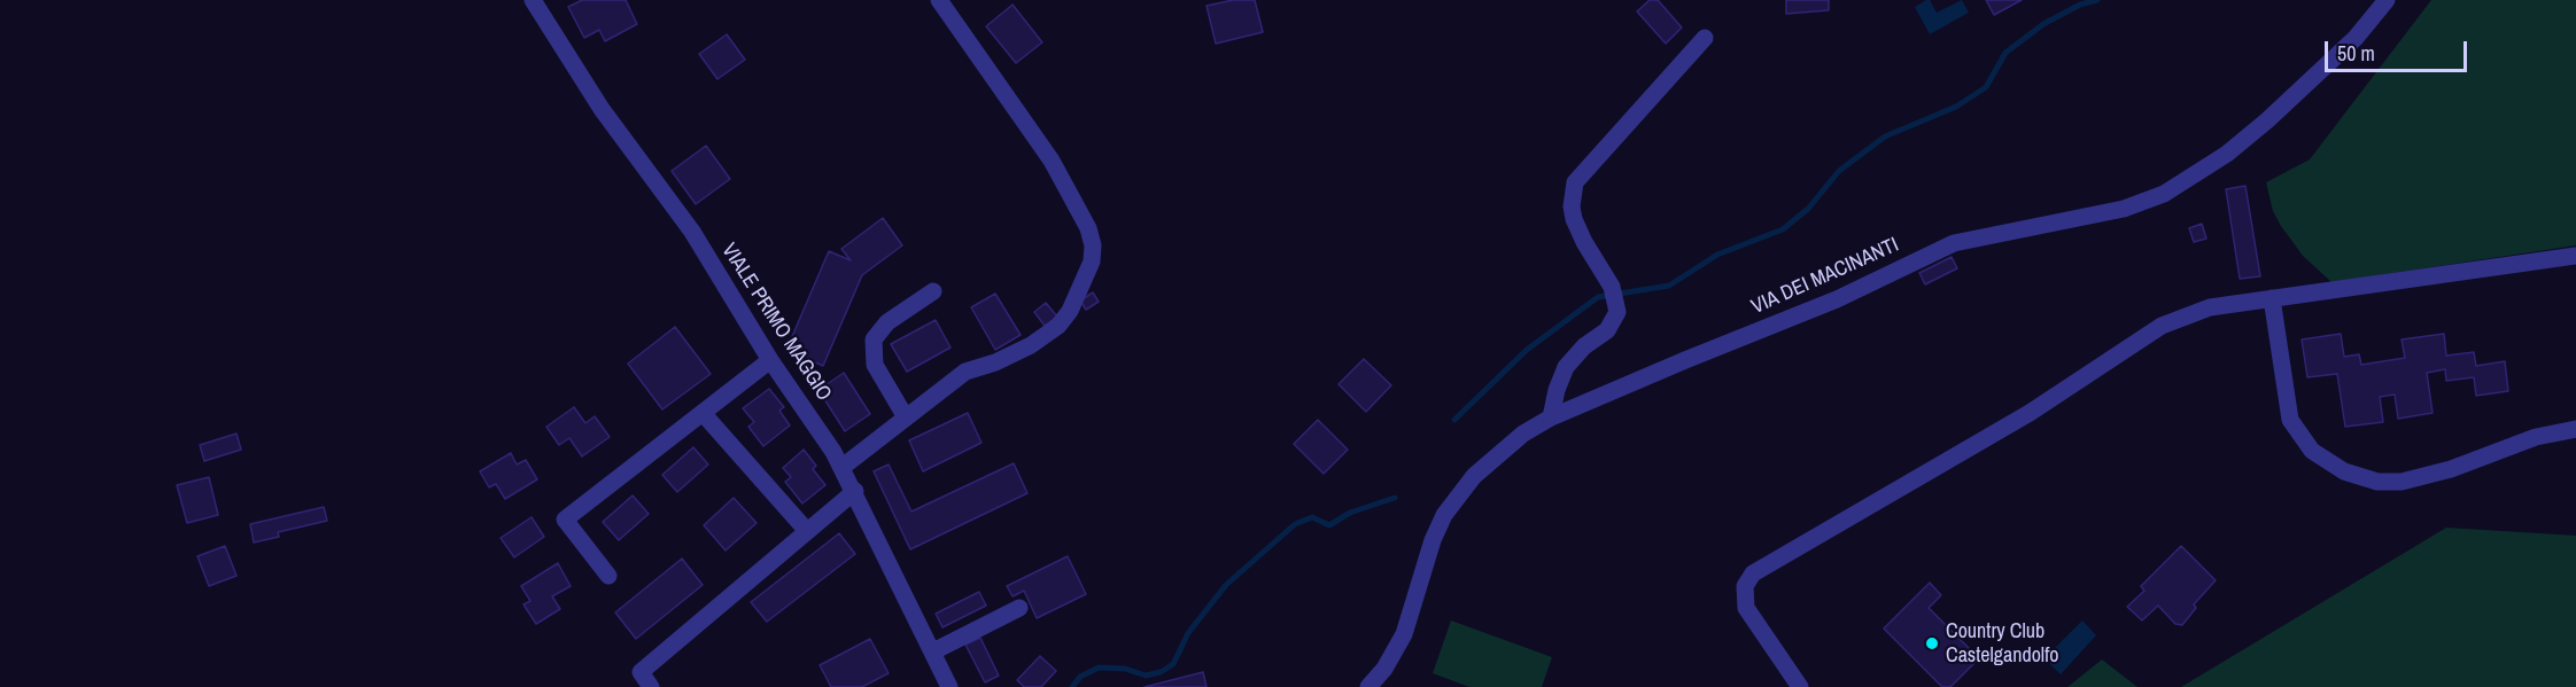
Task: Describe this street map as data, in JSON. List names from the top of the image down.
{
  "streets": {
    "street": ["VIA DEI MACINANTI", "VIALE PRIMO MAGGIO"]
  },
  "places": ["Country Club Castelgandolfo"],
  "scale_bar": "50 m"
}
